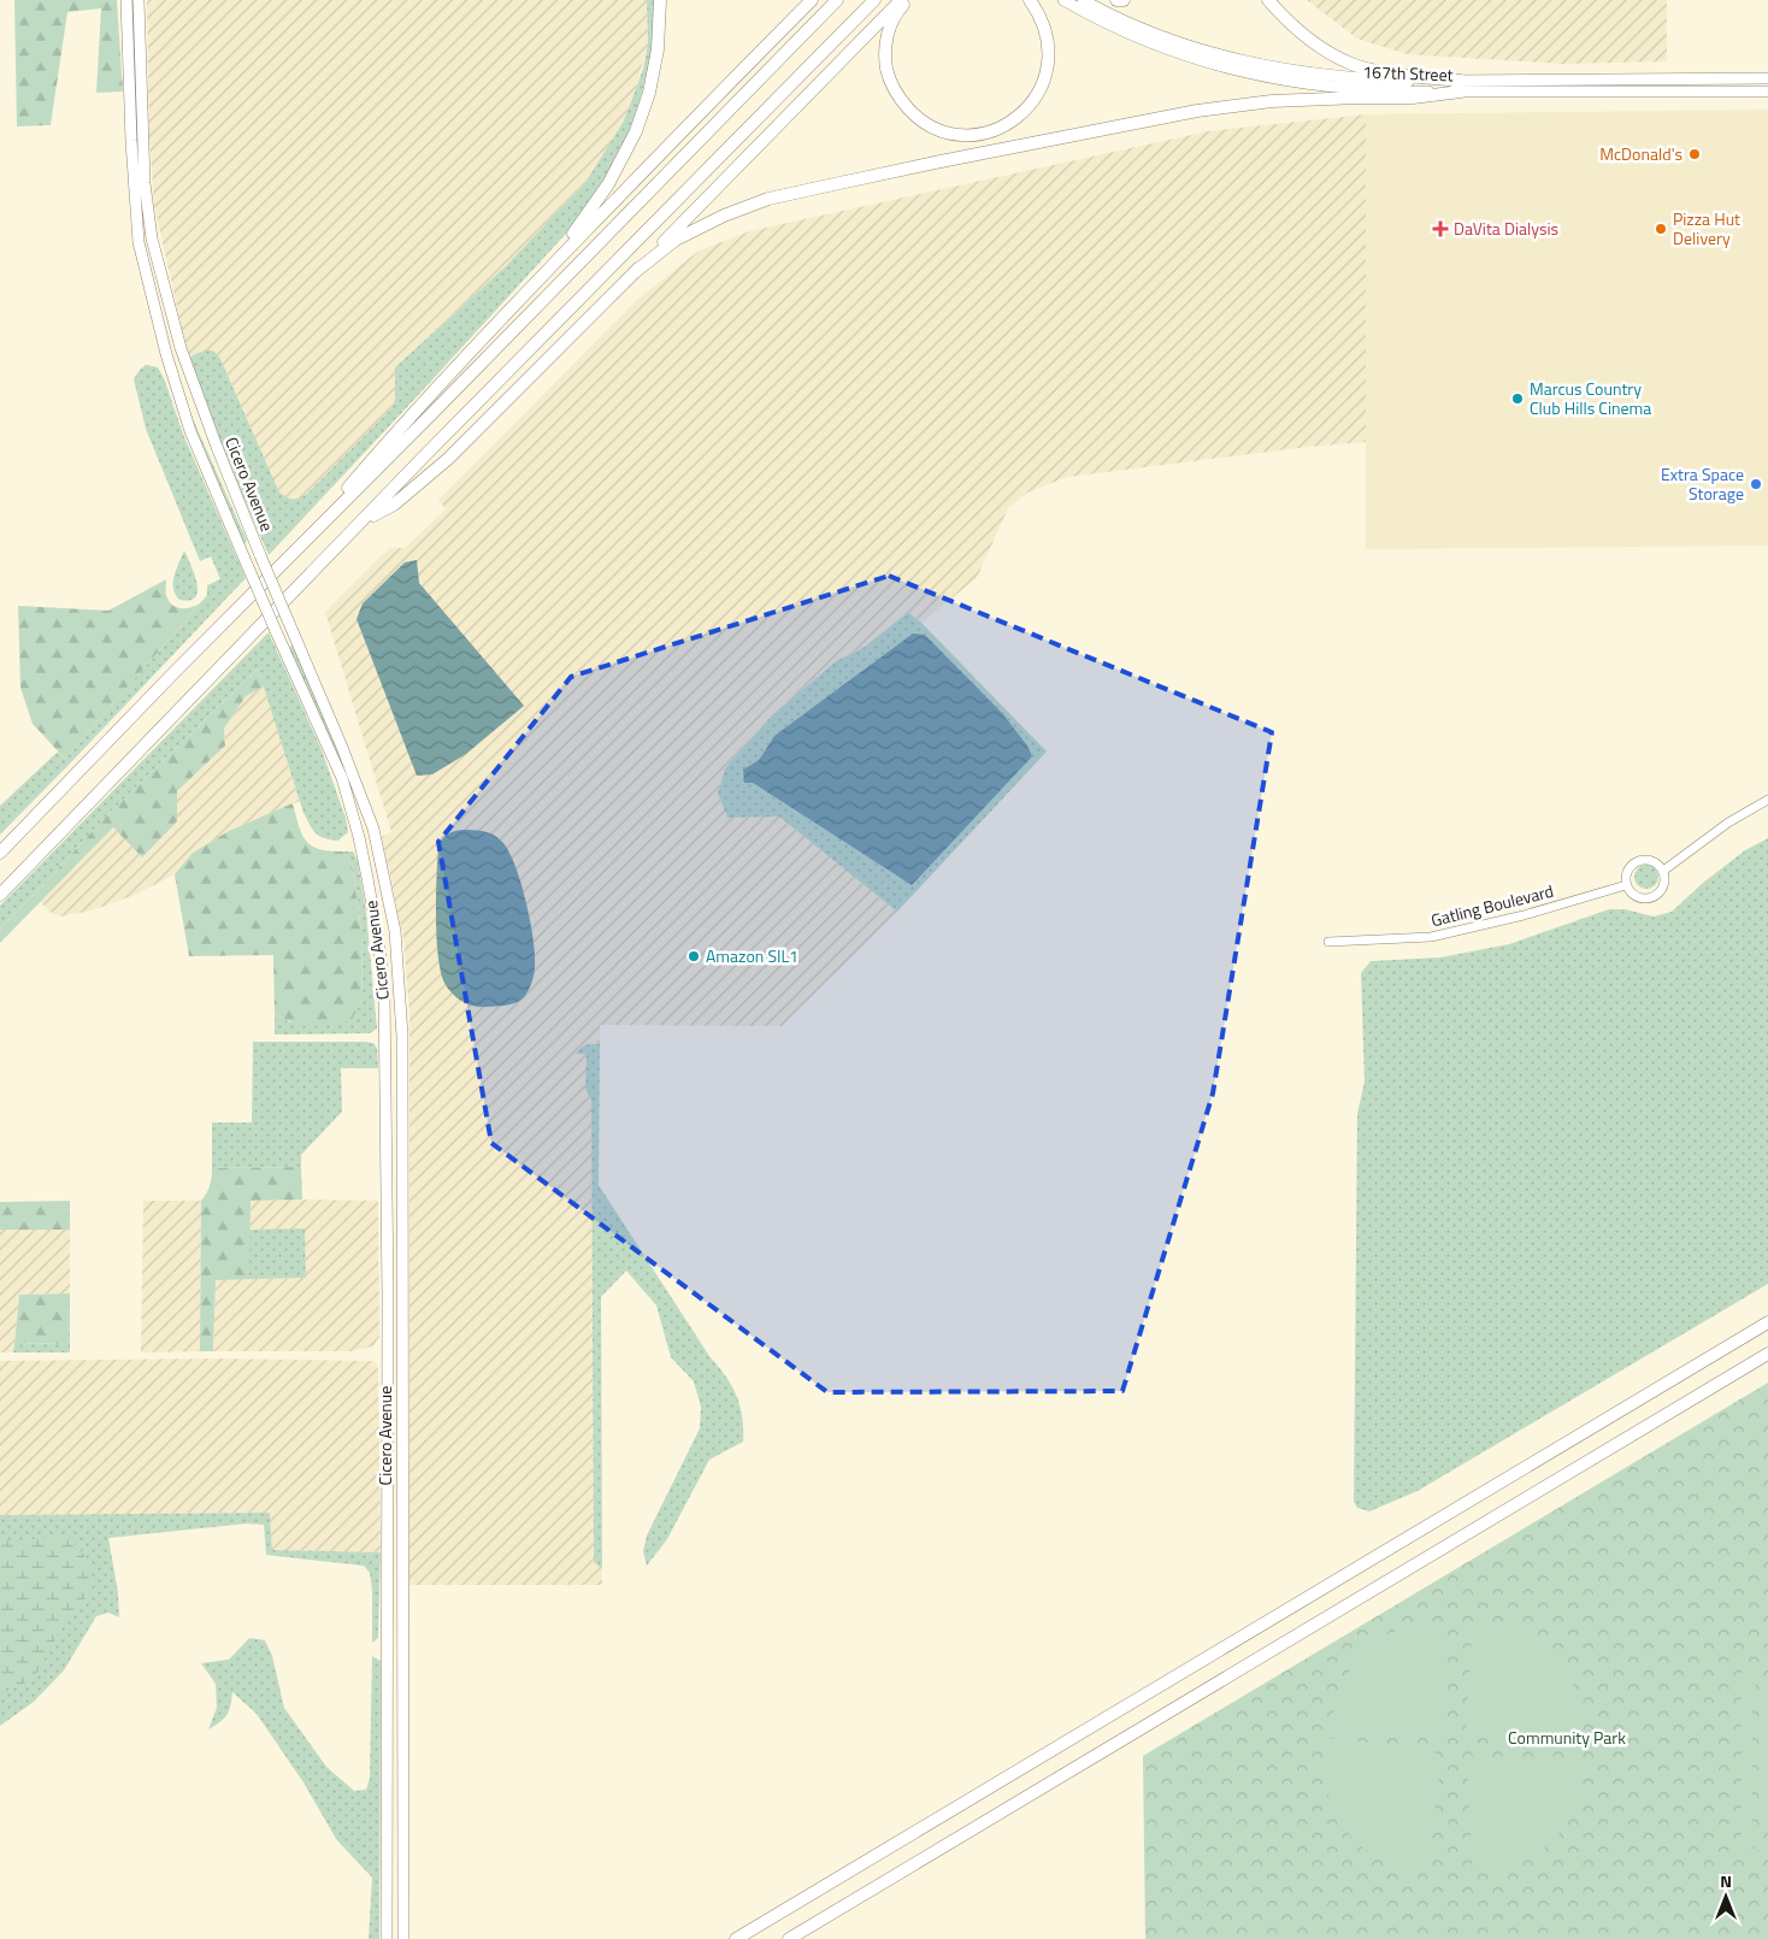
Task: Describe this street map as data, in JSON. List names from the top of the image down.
{
  "streets": {
    "main road": ["167th Street", "Cicero Avenue"],
    "street": ["Gatling Boulevard"]
  },
  "parks": ["Community Park"],
  "places": {
    "other": [
      "McDonald's",
      "Pizza Hut Delivery",
      "Marcus Country Club Hills Cinema",
      "Extra Space Storage",
      "Amazon SIL1"
    ],
    "health": ["DaVita Dialysis"]
  },
  "north": "top"
}
